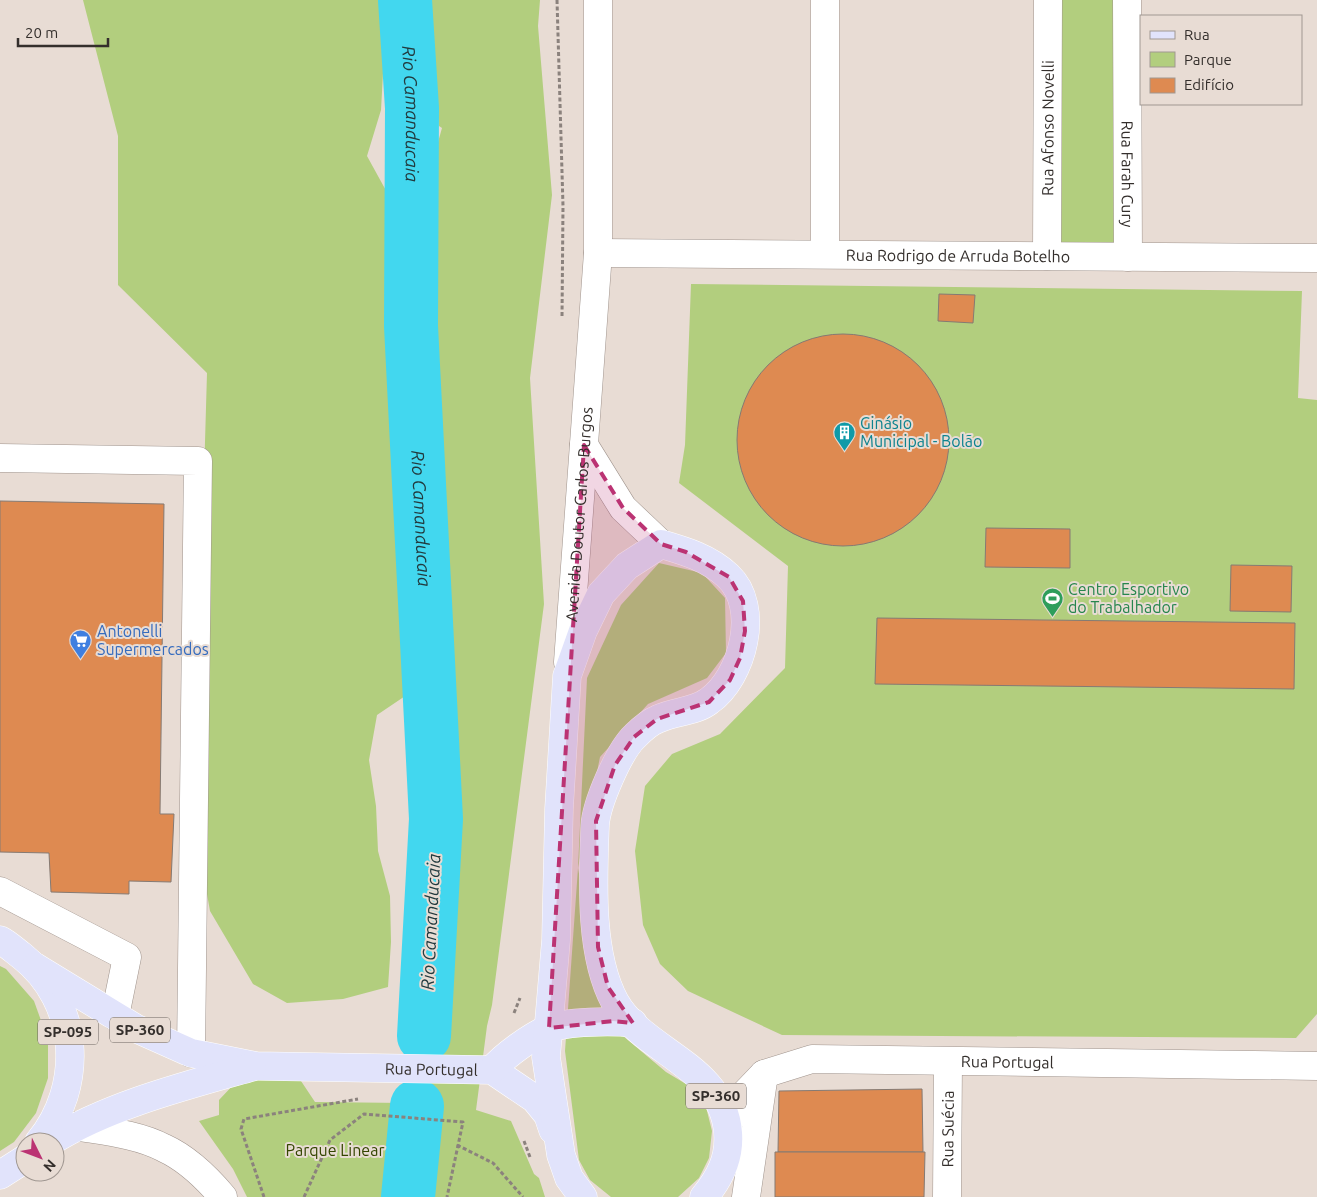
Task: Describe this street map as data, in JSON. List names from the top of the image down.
{
  "streets": {
    "main road": [
      "Avenida Doutor Carlos Burgos",
      "SP-360",
      "SP-095",
      "Rua Portugal"
    ],
    "street": [
      "Rua Afonso Novelli",
      "Rua Farah Cury",
      "Rua Rodrigo de Arruda Botelho",
      "Rua Suécia"
    ]
  },
  "crossings": [
    ["Rua Afonso Novelli", "Rua Rodrigo de Arruda Botelho"],
    ["Rua Farah Cury", "Rua Rodrigo de Arruda Botelho"],
    ["Rua Rodrigo de Arruda Botelho", "Avenida Doutor Carlos Burgos"],
    ["Avenida Doutor Carlos Burgos", "Rua Portugal"],
    ["SP-360", "Rua Portugal"],
    ["SP-095", "Rua Portugal"],
    ["Rua Portugal", "Rua Suécia"]
  ],
  "water": ["Rio Camanducaia"],
  "parks": ["Parque Linear"],
  "places": {
    "building": ["Ginásio Municipal - Bolão"],
    "sports": ["Centro Esportivo do Trabalhador"],
    "supermarket": ["Antonelli Supermercados"]
  },
  "legend": ["Rua", "Parque", "Edifício"],
  "scale_bar": "20 m",
  "north": "bottom right"
}
